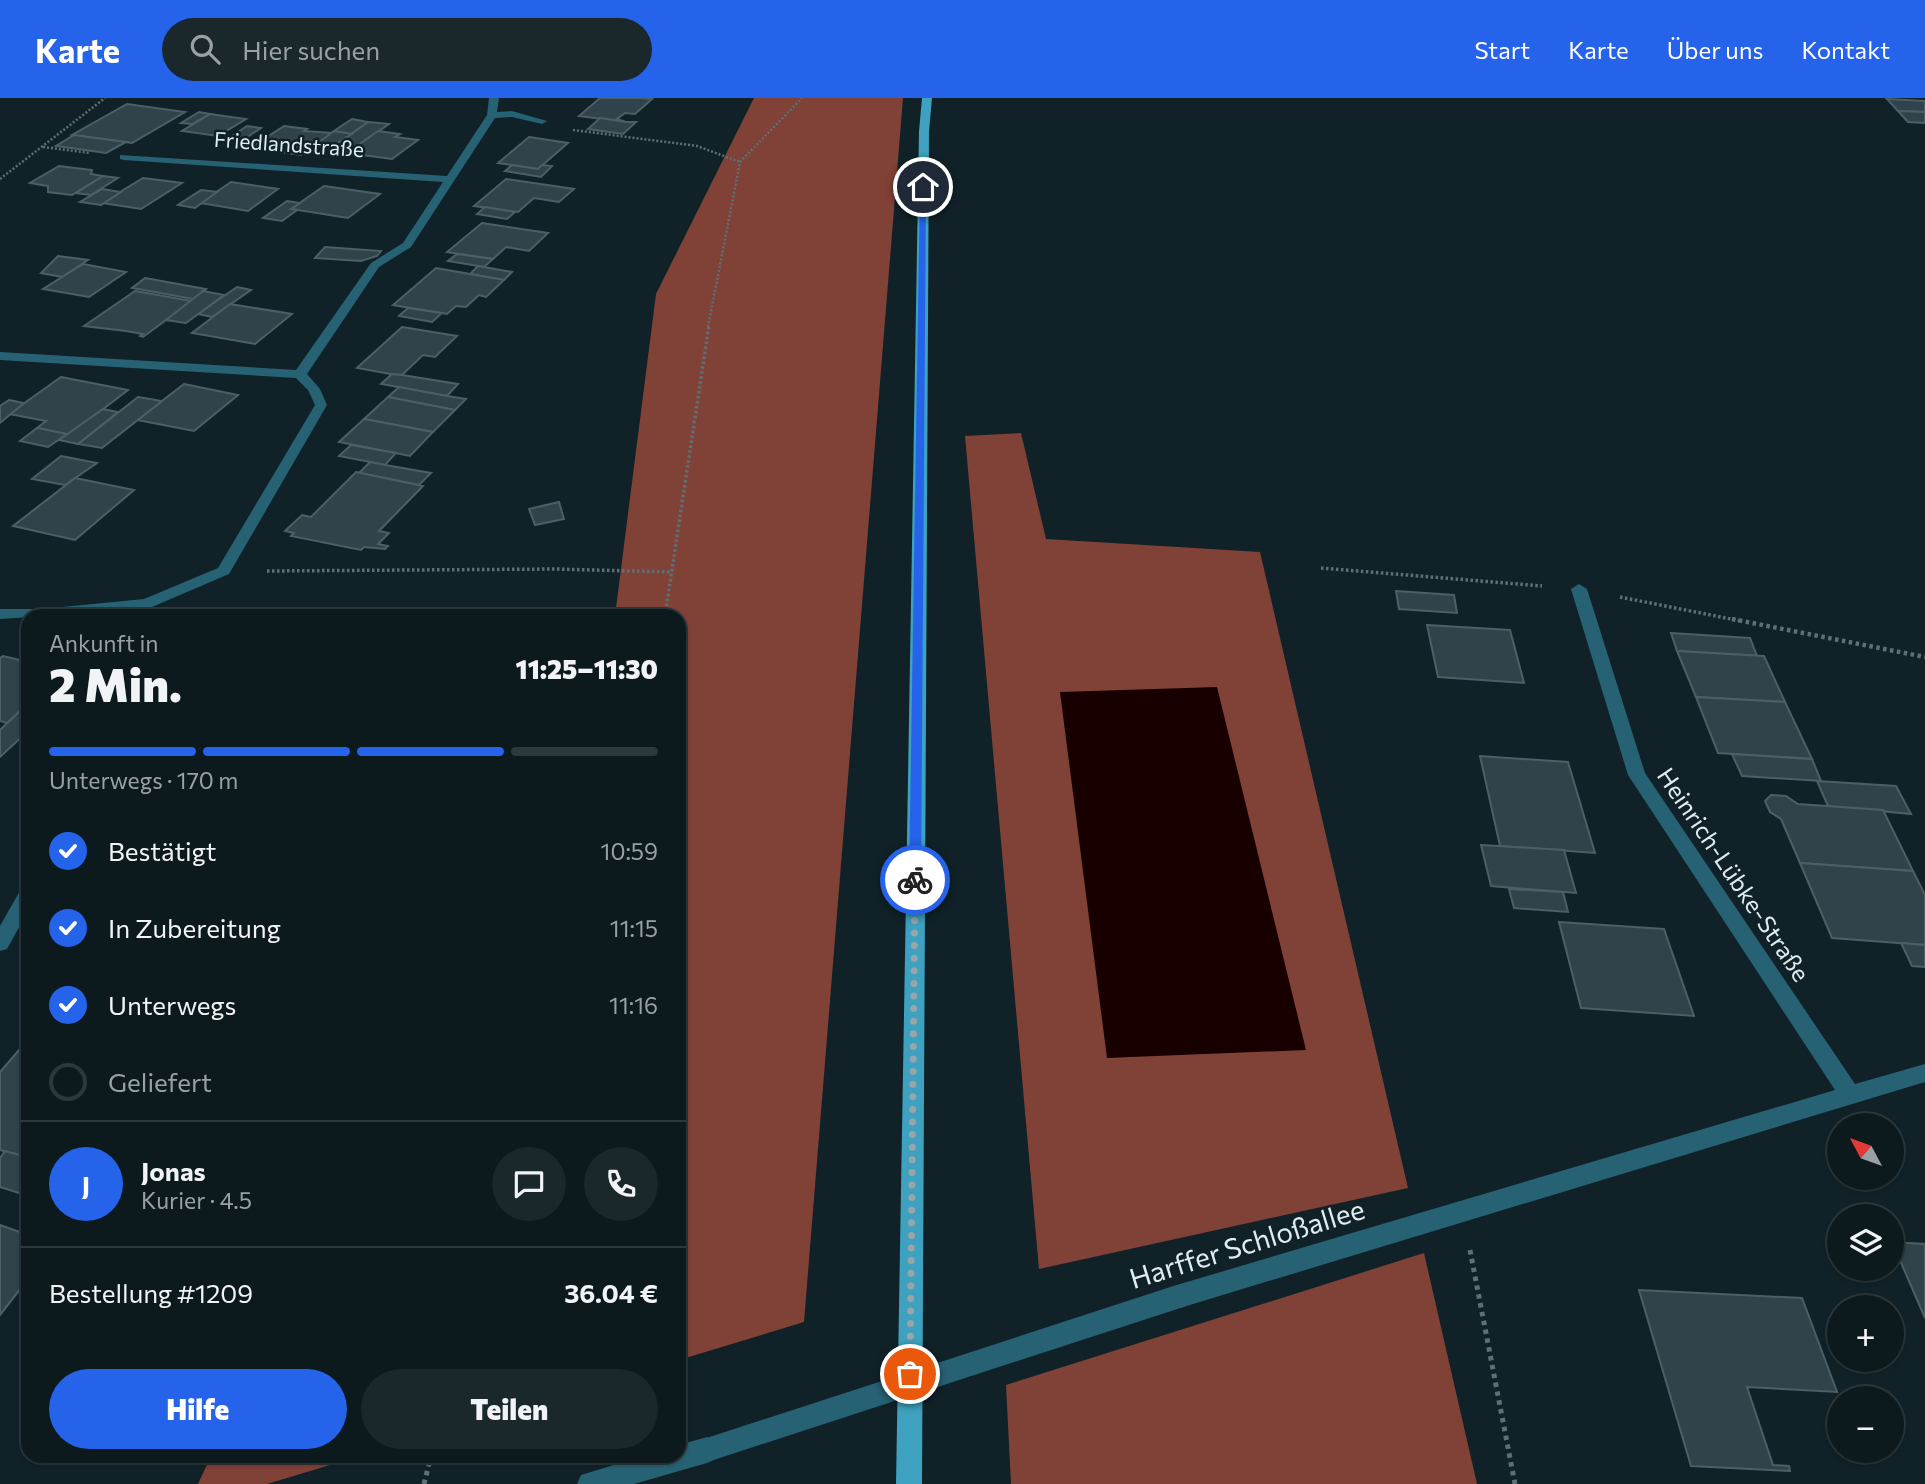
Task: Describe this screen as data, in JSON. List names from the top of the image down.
{
  "streets": {
    "street": ["Friedlandstraße", "Heinrich-Lübke-Straße", "Harffer Schloßallee"]
  },
  "crossings": [
    ["Heinrich-Lübke-Straße", "Harffer Schloßallee"]
  ],
  "north": "top left",
  "page": {
    "header": "Karte",
    "search": "Hier suchen",
    "nav": [
      "Start",
      "Karte",
      "Über uns",
      "Kontakt"
    ],
    "heading": ["2 Min.", "Ankunft in", "11:25–11:30"],
    "panel": [
      "Jonas",
      "Kurier · 4.5",
      "Bestellung #1209",
      "36.04 €"
    ],
    "bar": "Unterwegs · 170 m",
    "list": [
      ["Bestätigt", "10:59"],
      ["In Zubereitung", "11:15"],
      ["Unterwegs", "11:16"],
      "Geliefert"
    ],
    "map_buttons": ["+", "−"],
    "round": "J",
    "buttons": ["Hilfe", "Teilen"]
  }
}
